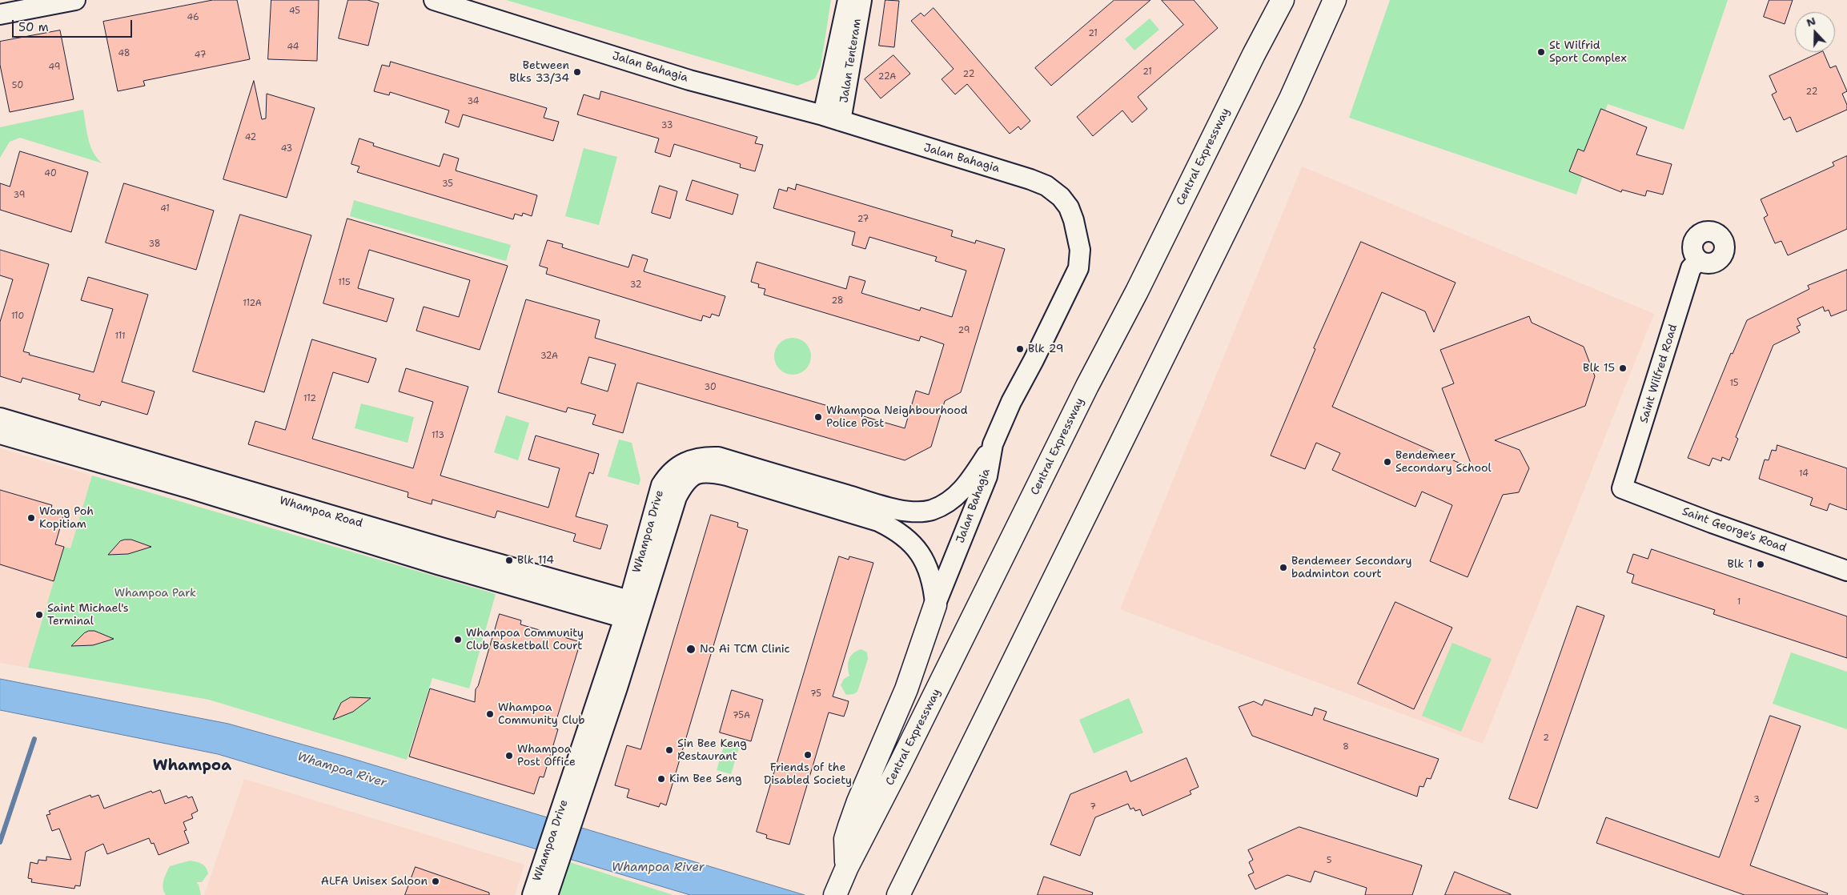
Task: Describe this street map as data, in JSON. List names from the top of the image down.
{
  "streets": {
    "highway": ["Central Expressway"],
    "street": [
      "Jalan Tenteram",
      "Jalan Bahagia",
      "Saint Wilfred Road",
      "Whampoa Road",
      "Saint George's Road",
      "Whampoa Drive"
    ]
  },
  "crossings": [
    ["Jalan Tenteram", "Jalan Bahagia"],
    ["Jalan Bahagia", "Whampoa Drive"],
    ["Saint Wilfred Road", "Saint George's Road"],
    ["Whampoa Road", "Whampoa Drive"]
  ],
  "districts": ["Whampoa"],
  "water": ["Whampoa River"],
  "parks": ["Whampoa Park"],
  "places": [
    "St Wilfrid Sport Complex",
    "Between Blks 33/34",
    "Blk 29",
    "Blk 15",
    "Whampoa Neighbourhood Police Post",
    "Bendemeer Secondary School",
    "Wong Poh Kopitiam",
    "Blk 114",
    "Blk 1",
    "Bendemeer Secondary badminton court",
    "Saint Michael's Terminal",
    "Whampoa Community Club Basketball Court",
    "No Ai TCM Clinic",
    "Whampoa Community Club",
    "Sin Bee Keng Restaurant",
    "Friends of the Disabled Society",
    "Whampoa Post Office",
    "Kim Bee Seng",
    "ALFA Unisex Saloon"
  ],
  "house_numbers": [
    "45",
    "46",
    "21",
    "44",
    "48",
    "47",
    "49",
    "21",
    "22",
    "22A",
    "50",
    "22",
    "34",
    "33",
    "42",
    "43",
    "40",
    "35",
    "39",
    "41",
    "27",
    "38",
    "115",
    "32",
    "28",
    "112A",
    "110",
    "29",
    "111",
    "32A",
    "15",
    "30",
    "112",
    "113",
    "14",
    "1",
    "75",
    "75A",
    "2",
    "8",
    "3",
    "7",
    "5"
  ],
  "scale_bar": "50 m",
  "north": "top"
}
